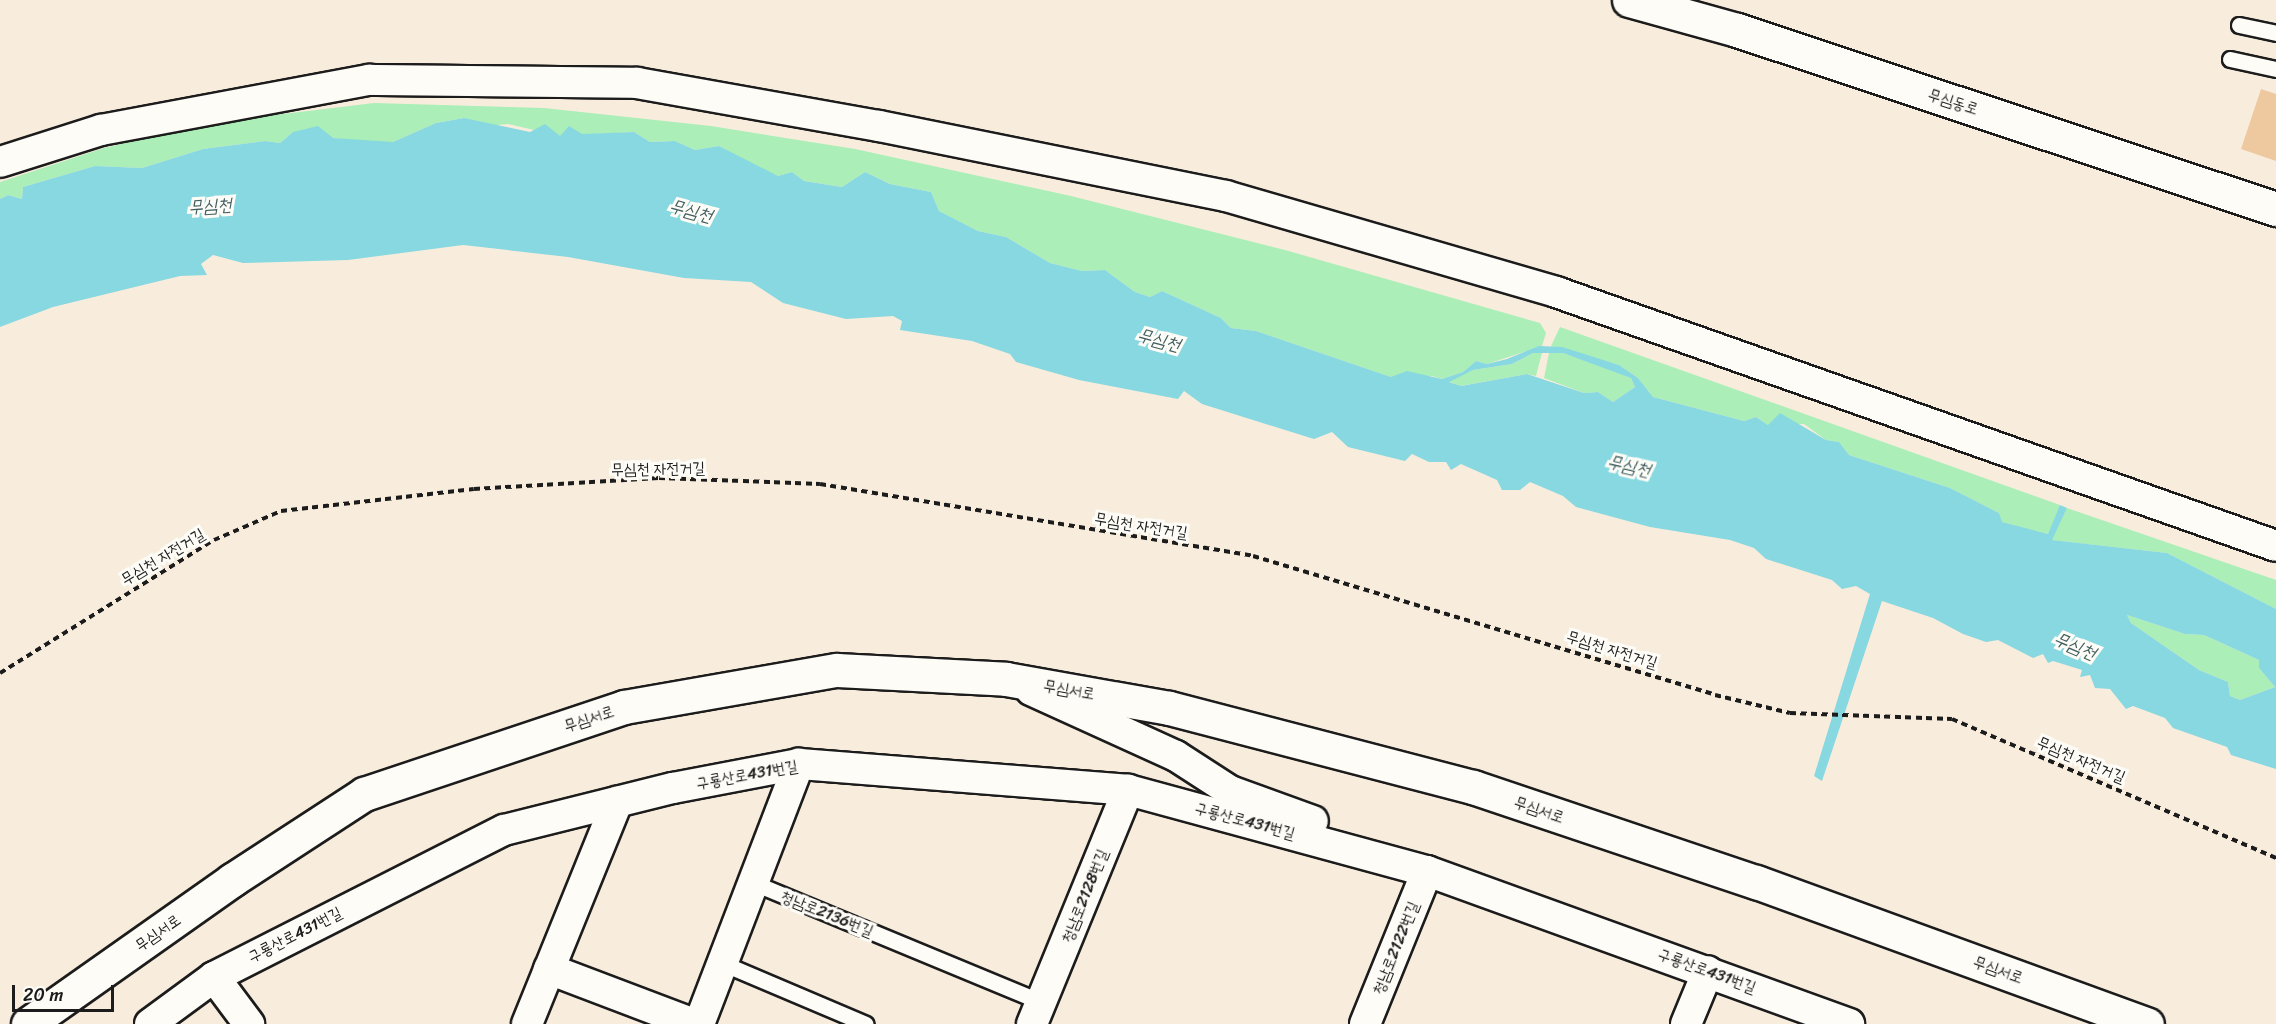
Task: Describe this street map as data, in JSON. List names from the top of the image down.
{
  "streets": {
    "street": [
      "무심동로",
      "무심서로",
      "구룡산로431번길",
      "청남로2128번길",
      "청남로2122번길"
    ],
    "lane": ["청남로2136번길"],
    "path": ["무심천 자전거길"]
  },
  "crossings": [
    ["구룡산로431번길", "청남로2128번길"],
    ["구룡산로431번길", "청남로2122번길"],
    ["청남로2128번길", "청남로2136번길"]
  ],
  "water": ["무심천"],
  "scale_bar": "20 m"
}
